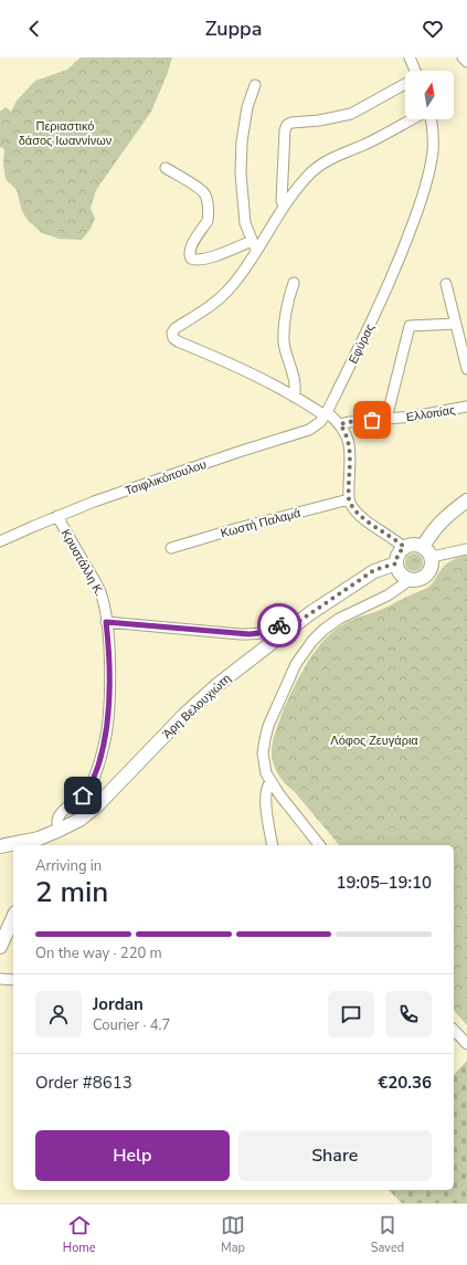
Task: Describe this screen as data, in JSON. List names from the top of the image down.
{
  "streets": {
    "street": [
      "Εφύρας",
      "Ελλοπίας",
      "Τσιφλικόπουλου",
      "Κωστή Παλαμά",
      "Κρυστάλλη Κ.",
      "Άρη Βελουχιώτη"
    ]
  },
  "crossings": [
    ["Εφύρας", "Τσιφλικόπουλου"],
    ["Τσιφλικόπουλου", "Κρυστάλλη Κ."],
    ["Κρυστάλλη Κ.", "Άρη Βελουχιώτη"]
  ],
  "parks": ["Περιαστικό δάσος Ιωαννίνων", "Λόφος Ζευγάρια"],
  "north": "top",
  "page": {
    "header": "Zuppa",
    "heading": ["2 min", "Arriving in", "19:05–19:10"],
    "panel": [
      "Jordan",
      "Courier · 4.7",
      "Order #8613",
      "€20.36"
    ],
    "bar": "On the way · 220 m",
    "buttons": ["Help", "Share"],
    "tabs": ["Home", "Map", "Saved"]
  }
}
